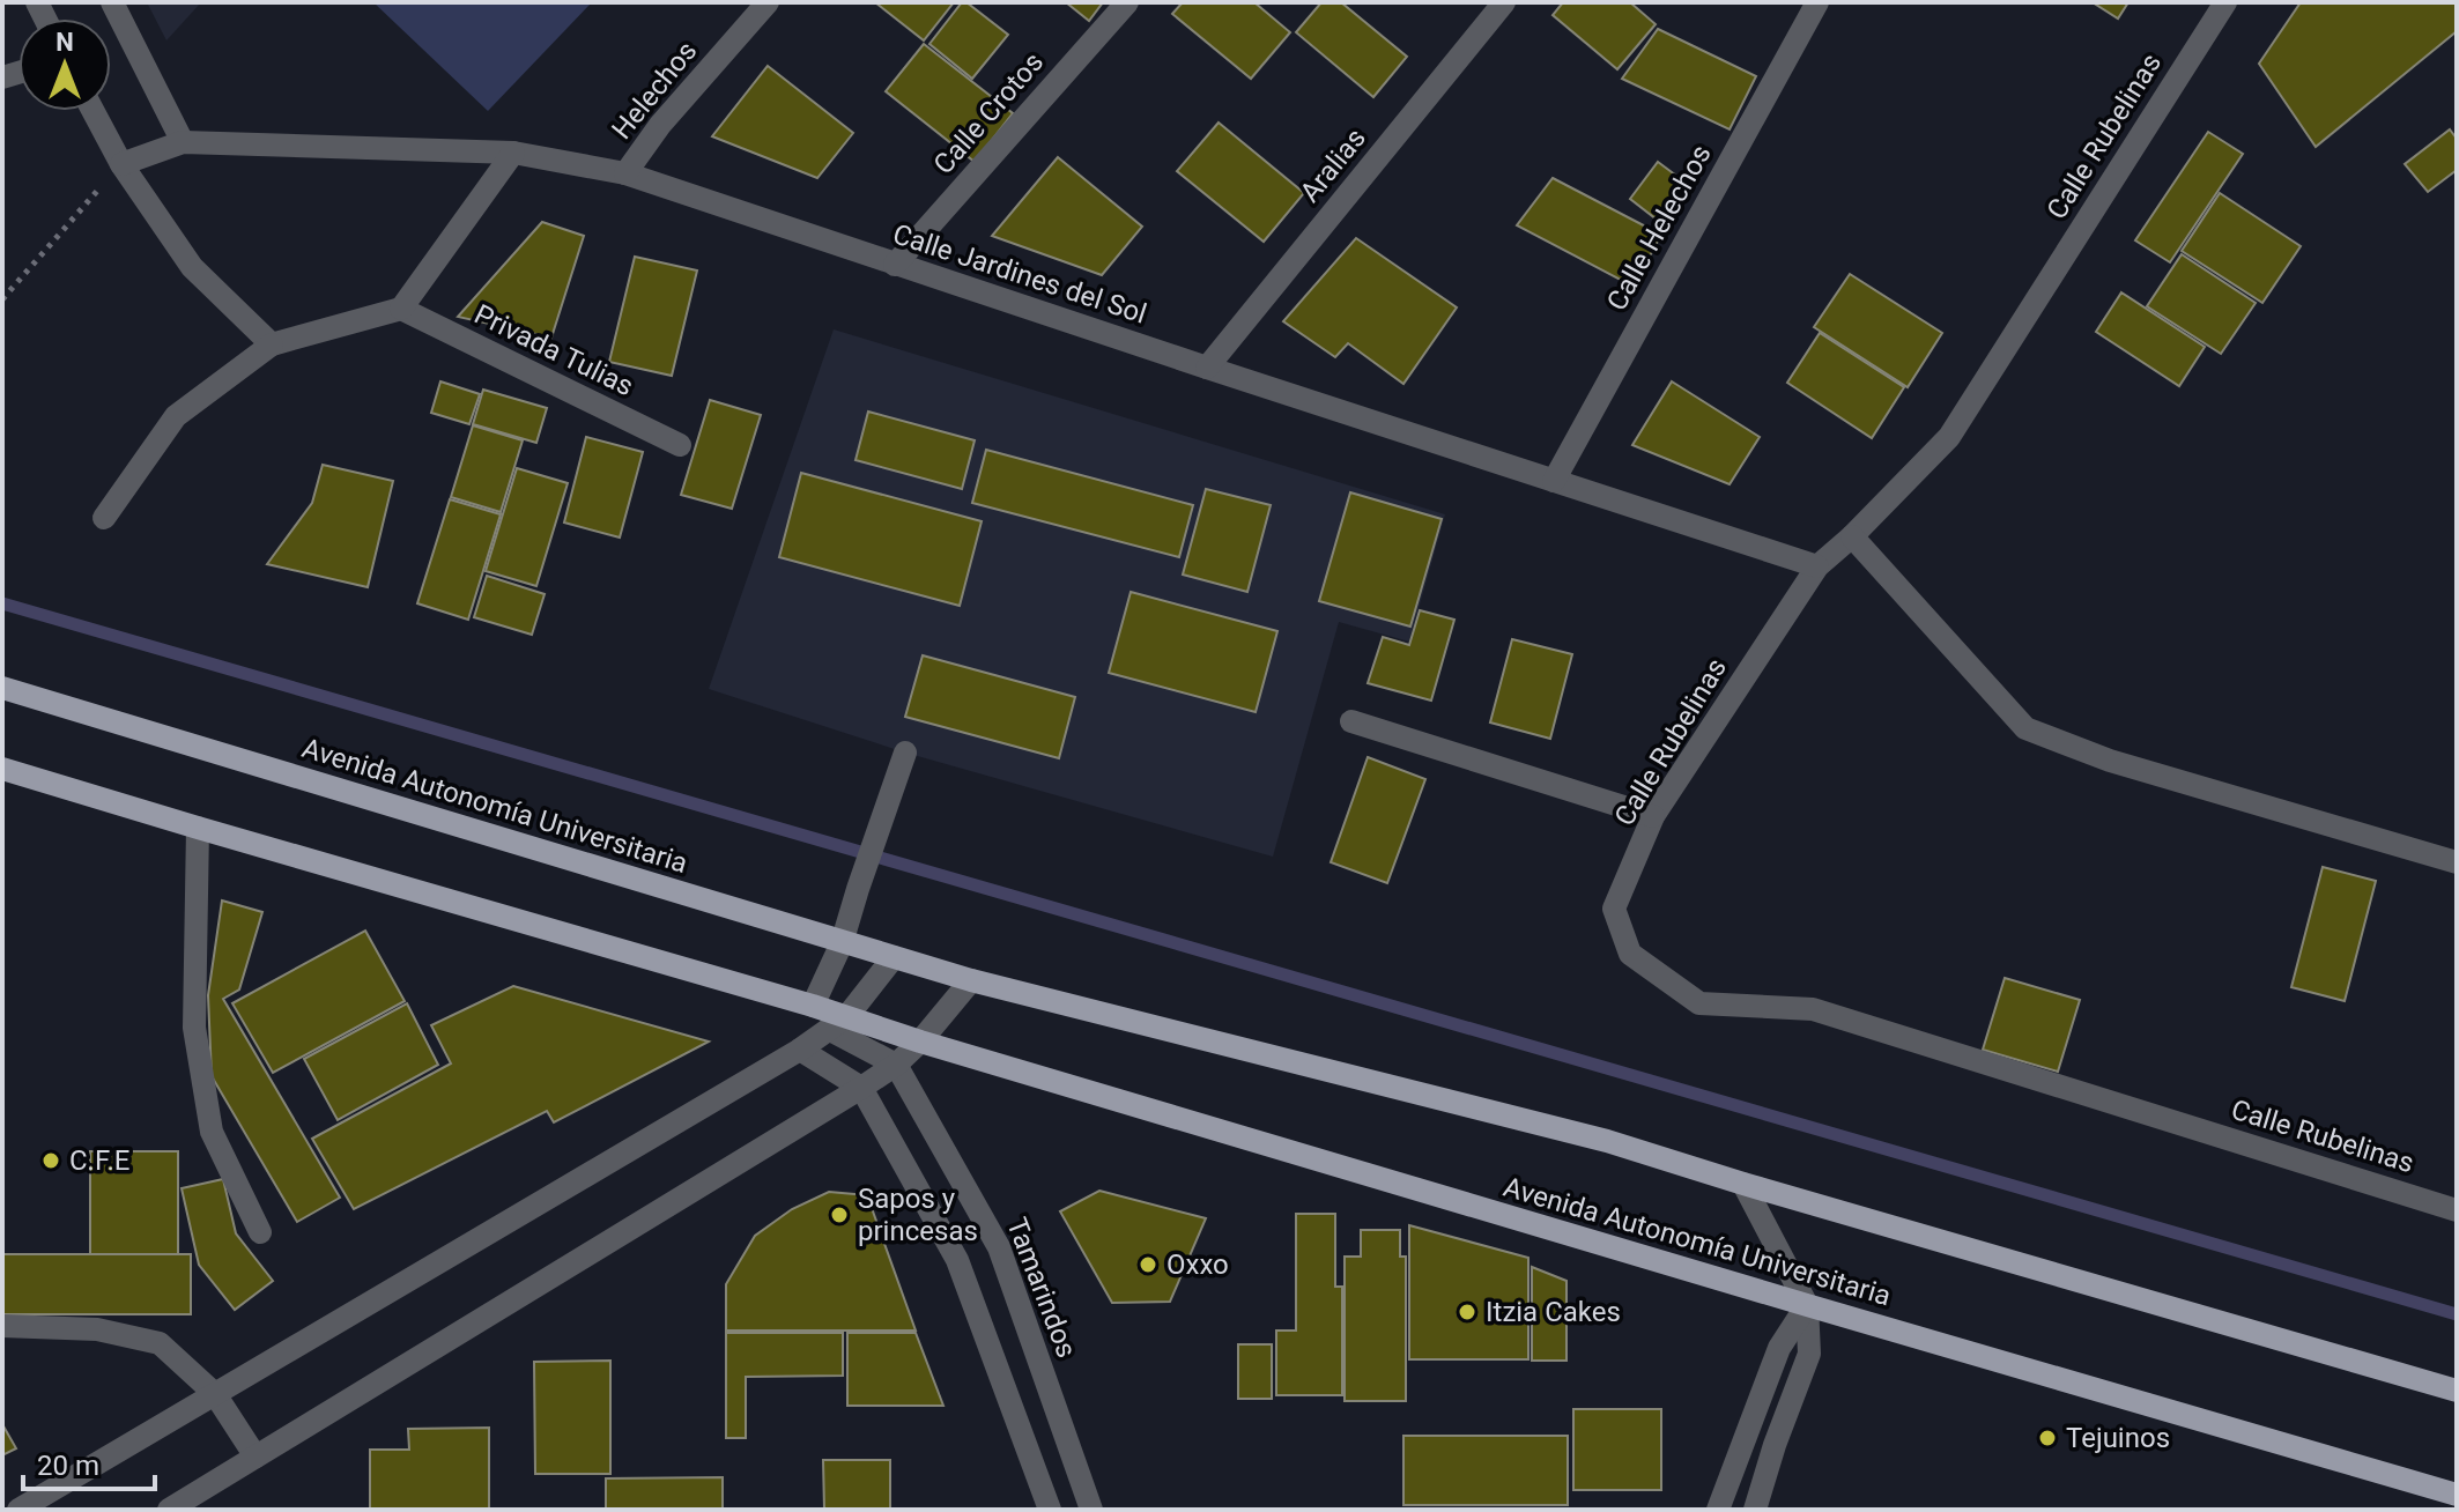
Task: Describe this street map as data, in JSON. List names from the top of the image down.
{
  "streets": {
    "main road": ["Avenida Autonomía Universitaria"],
    "street": [
      "Helechos",
      "Calle Crotos",
      "Calle Rubelinas",
      "Aralias",
      "Calle Helechos",
      "Calle Jardines del Sol",
      "Privada Tulias",
      "Tamarindos"
    ]
  },
  "crossings": [
    ["Helechos", "Calle Jardines del Sol"],
    ["Calle Crotos", "Calle Jardines del Sol"],
    ["Calle Rubelinas", "Calle Jardines del Sol"],
    ["Aralias", "Calle Jardines del Sol"],
    ["Calle Helechos", "Calle Jardines del Sol"]
  ],
  "places": [
    "C.F.E",
    "Sapos y princesas",
    "Oxxo",
    "Itzia Cakes",
    "Tejuinos"
  ],
  "scale_bar": "20 m",
  "north": "top"
}
